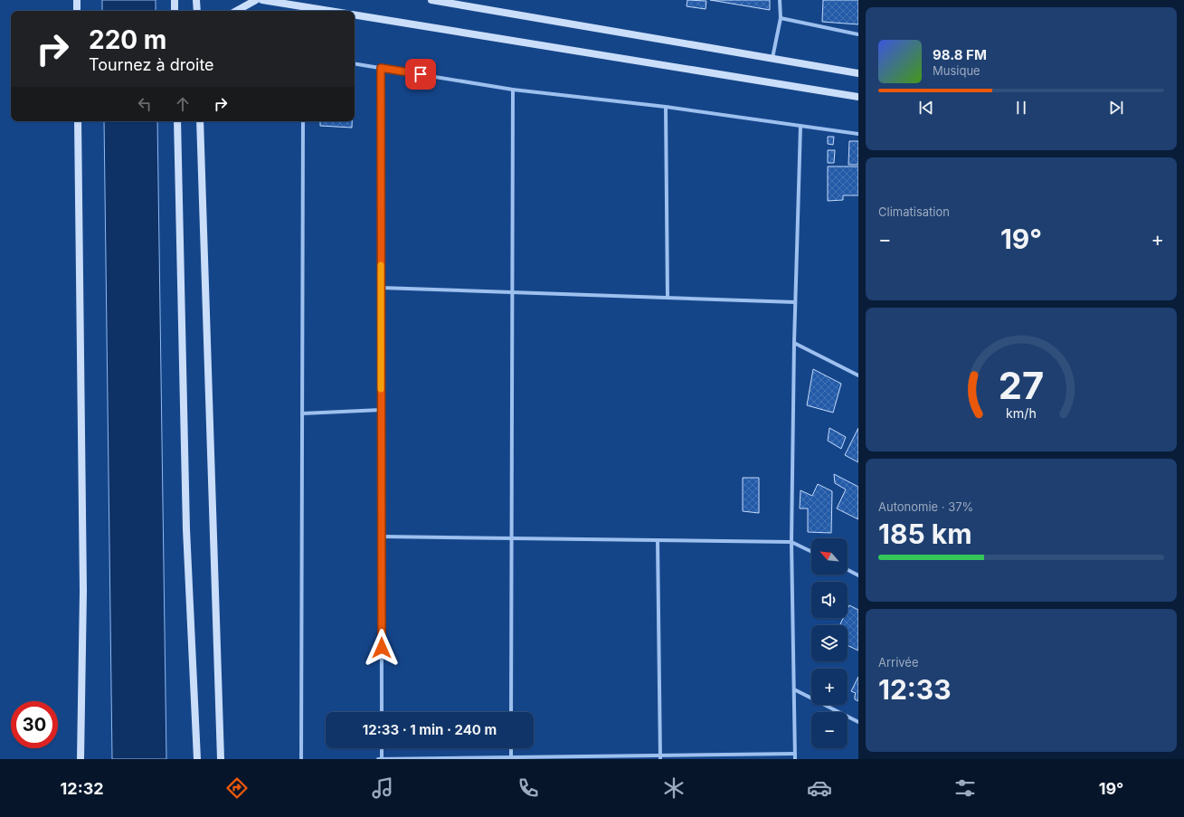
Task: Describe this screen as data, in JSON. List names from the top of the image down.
{
  "north": "top left",
  "page": {
    "turn": ["220 m", "Tournez à droite"],
    "song": ["98.8 FM", "Musique"],
    "tile": [
      "Climatisation",
      ["Autonomie · 37%", "185 km"],
      ["Arrivée", "12:33"]
    ],
    "heat": ["−", "19°", "+"],
    "map_buttons": ["+", "−"],
    "limit": "30",
    "trip": "12:33 · 1 min · 240 m",
    "tabs": ["12:32", "19°"],
    "gauge": ["27", "km/h"]
  }
}
